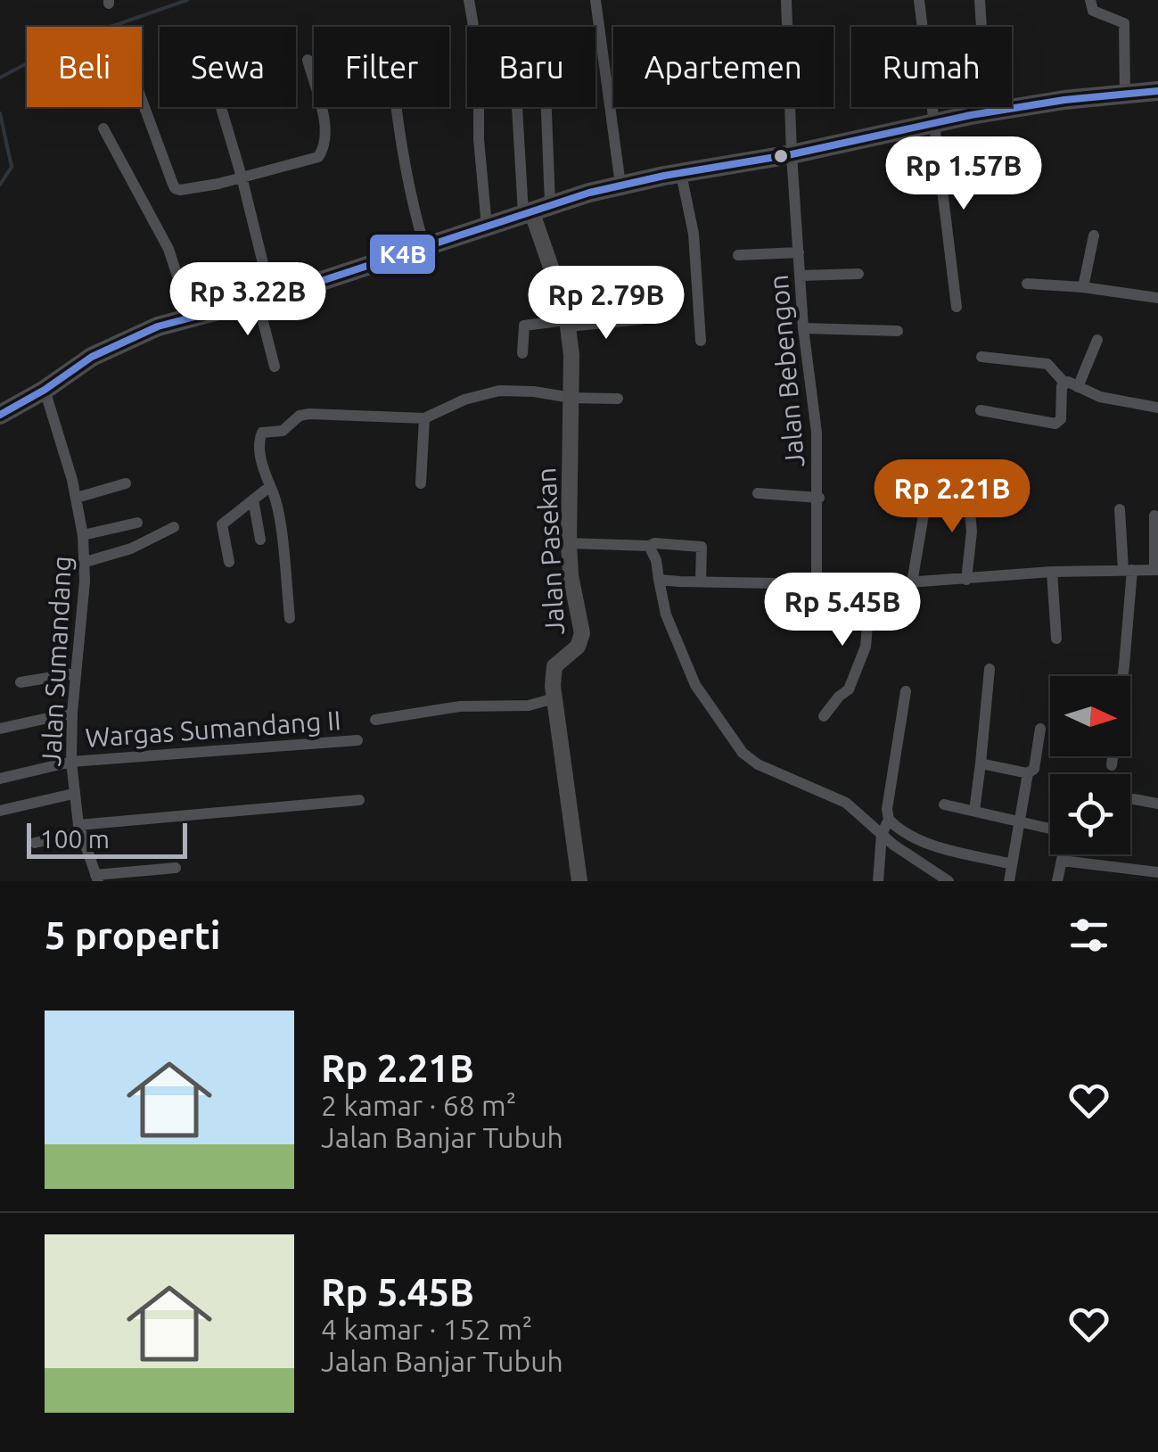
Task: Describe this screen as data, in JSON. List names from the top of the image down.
{
  "streets": {
    "street": [
      "Jalan Bebengon",
      "Jalan Pasekan",
      "Jalan Sumandang",
      "Wargas Sumandang II"
    ]
  },
  "crossings": [
    ["Jalan Sumandang", "Wargas Sumandang II"]
  ],
  "lines": ["transit line K4B"],
  "scale_bar": "100 m",
  "north": "right",
  "page": {
    "chip": [
      "Beli",
      "Sewa",
      "Filter",
      "Baru",
      "Apartemen",
      "Rumah"
    ],
    "price": [
      "Rp 1.57B",
      "Rp 3.22B",
      "Rp 2.79B",
      "Rp 2.21B",
      "Rp 5.45B"
    ],
    "scale": "100 m",
    "heading": "5 properti",
    "list": [
      {
        "name": "Rp 2.21B",
        "note": "2 kamar · 68 m² · Jalan Banjar Tubuh"
      },
      {
        "name": "Rp 5.45B",
        "note": "4 kamar · 152 m² · Jalan Banjar Tubuh"
      }
    ]
  }
}
